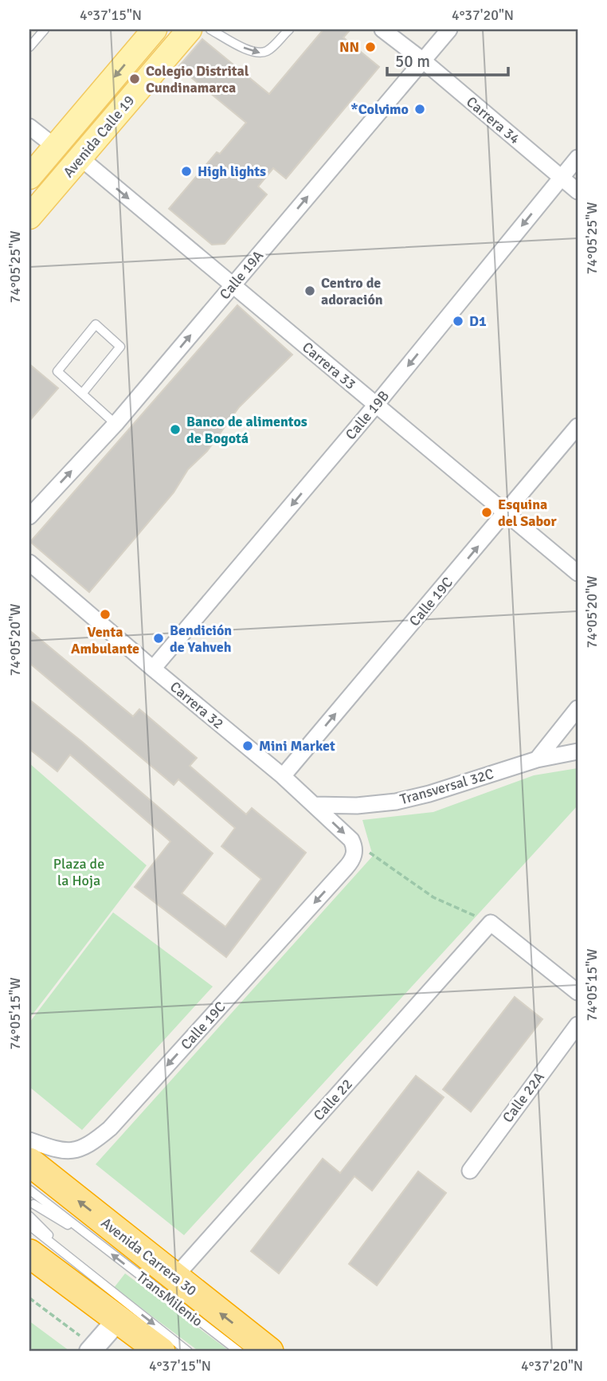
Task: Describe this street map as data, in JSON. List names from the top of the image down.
{
  "streets": {
    "highway": ["Avenida Carrera 30"],
    "main road": ["Avenida Calle 19"],
    "street": [
      "Carrera 34",
      "Calle 19A",
      "Carrera 33",
      "Calle 19B",
      "Calle 19C",
      "Carrera 32",
      "Transversal 32C",
      "Calle 22A",
      "Calle 22"
    ],
    "lane": ["TransMilenio"]
  },
  "crossings": [
    ["Carrera 34", "Calle 19A"],
    ["Carrera 34", "Calle 19B"],
    ["Avenida Calle 19", "Carrera 33"],
    ["Calle 19A", "Carrera 33"],
    ["Carrera 33", "Calle 19B"],
    ["Carrera 33", "Calle 19C"],
    ["Calle 19B", "Carrera 32"],
    ["Calle 19C", "Carrera 32"],
    ["Carrera 32", "Transversal 32C"],
    ["Calle 22", "Avenida Carrera 30"]
  ],
  "one_way": ["Calle 19A", "Calle 19B"],
  "parks": ["Plaza de la Hoja"],
  "places": [
    "NN",
    "Colegio Distrital Cundinamarca",
    "*Colvimo",
    "High lights",
    "Centro de adoración",
    "D1",
    "Banco de alimentos de Bogotá",
    "Esquina del Sabor",
    "Venta Ambulante",
    "Bendición de Yahveh",
    "Mini Market"
  ],
  "scale_bar": "50 m",
  "coordinates": [
    "4°37'15\"N",
    "4°37'20\"N",
    "74°05'25\"W",
    "74°05'20\"W",
    "74°05'15\"W"
  ]
}
